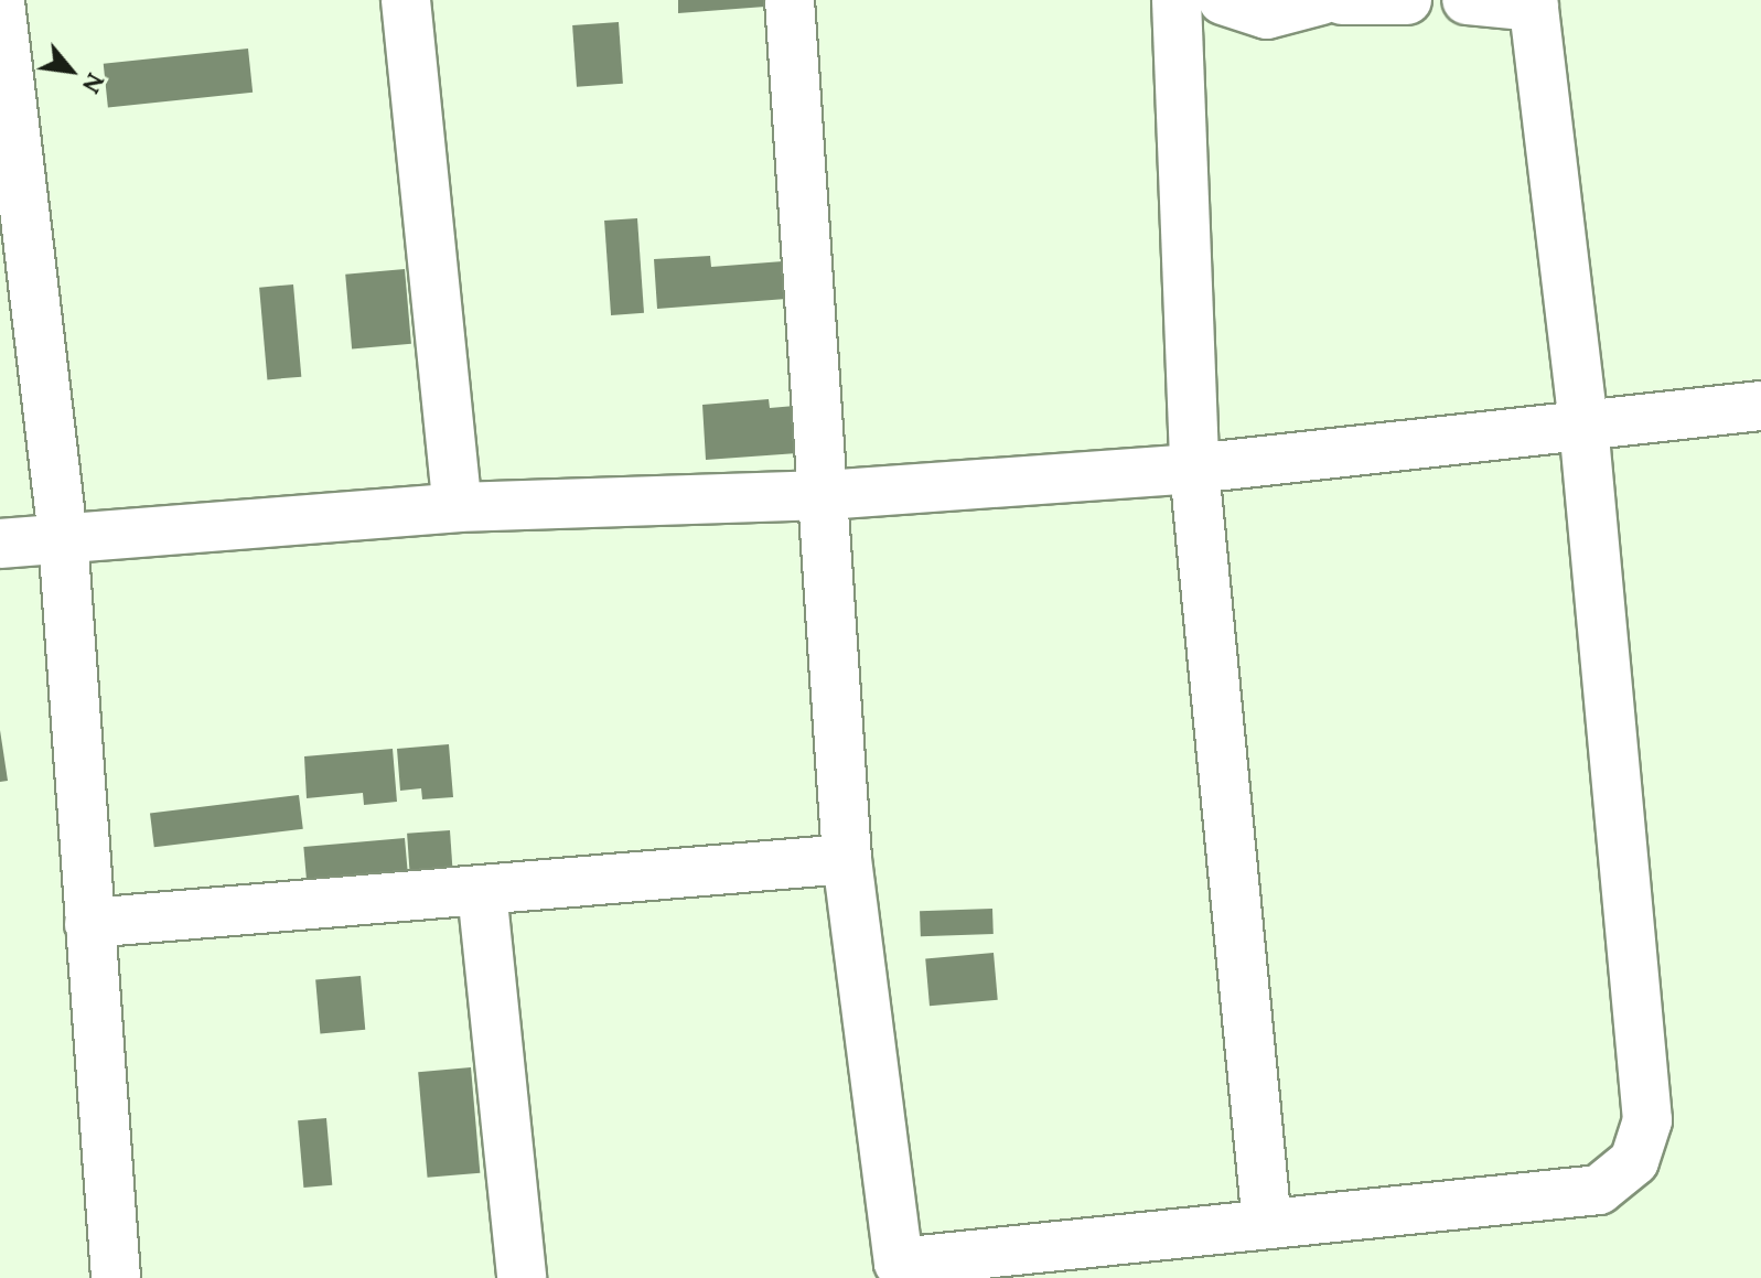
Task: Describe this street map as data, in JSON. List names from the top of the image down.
{
  "north": "bottom right"
}
